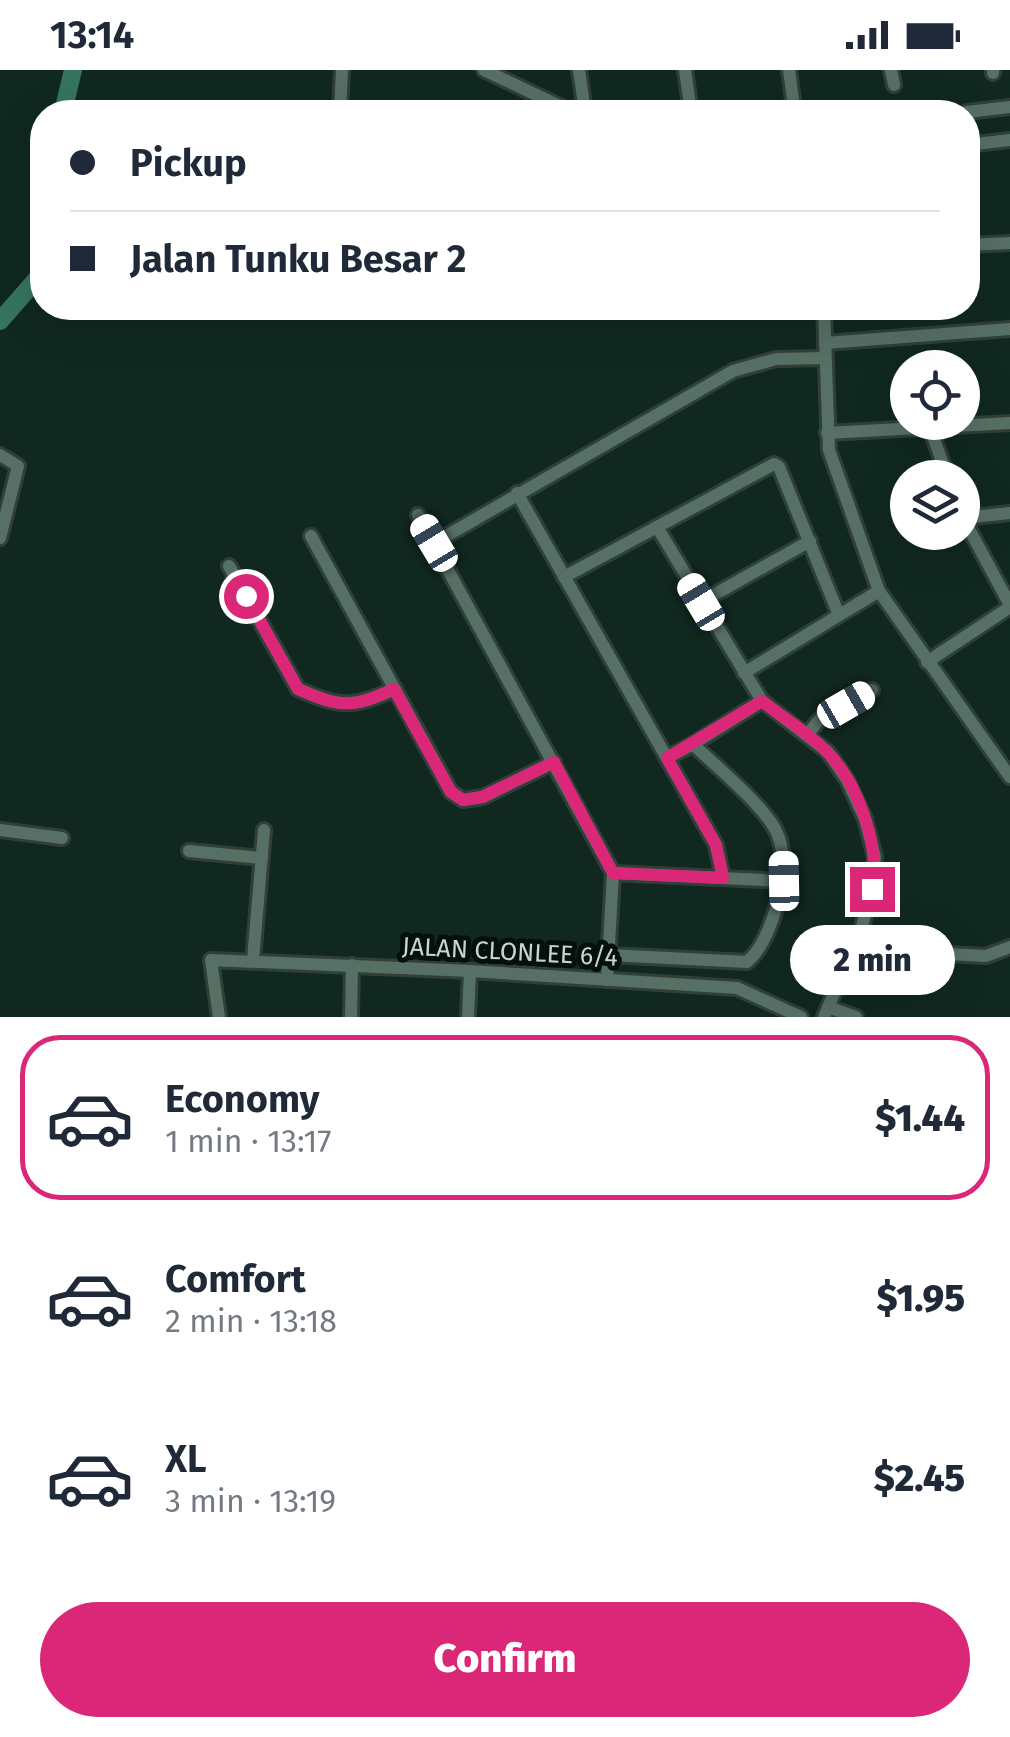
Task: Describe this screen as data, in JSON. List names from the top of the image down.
{
  "streets": {
    "street": ["JALAN CLONLEE 6/4"]
  },
  "page": {
    "status": "13:14",
    "banner": ["Pickup", "Jalan Tunku Besar 2"],
    "bubble": "2 min",
    "list": [
      {
        "name": "Economy",
        "note": "1 min · 13:17",
        "value": "$1.44"
      },
      {
        "name": "Comfort",
        "note": "2 min · 13:18",
        "value": "$1.95"
      },
      {
        "name": "XL",
        "note": "3 min · 13:19",
        "value": "$2.45"
      }
    ],
    "buttons": "Confirm"
  }
}
